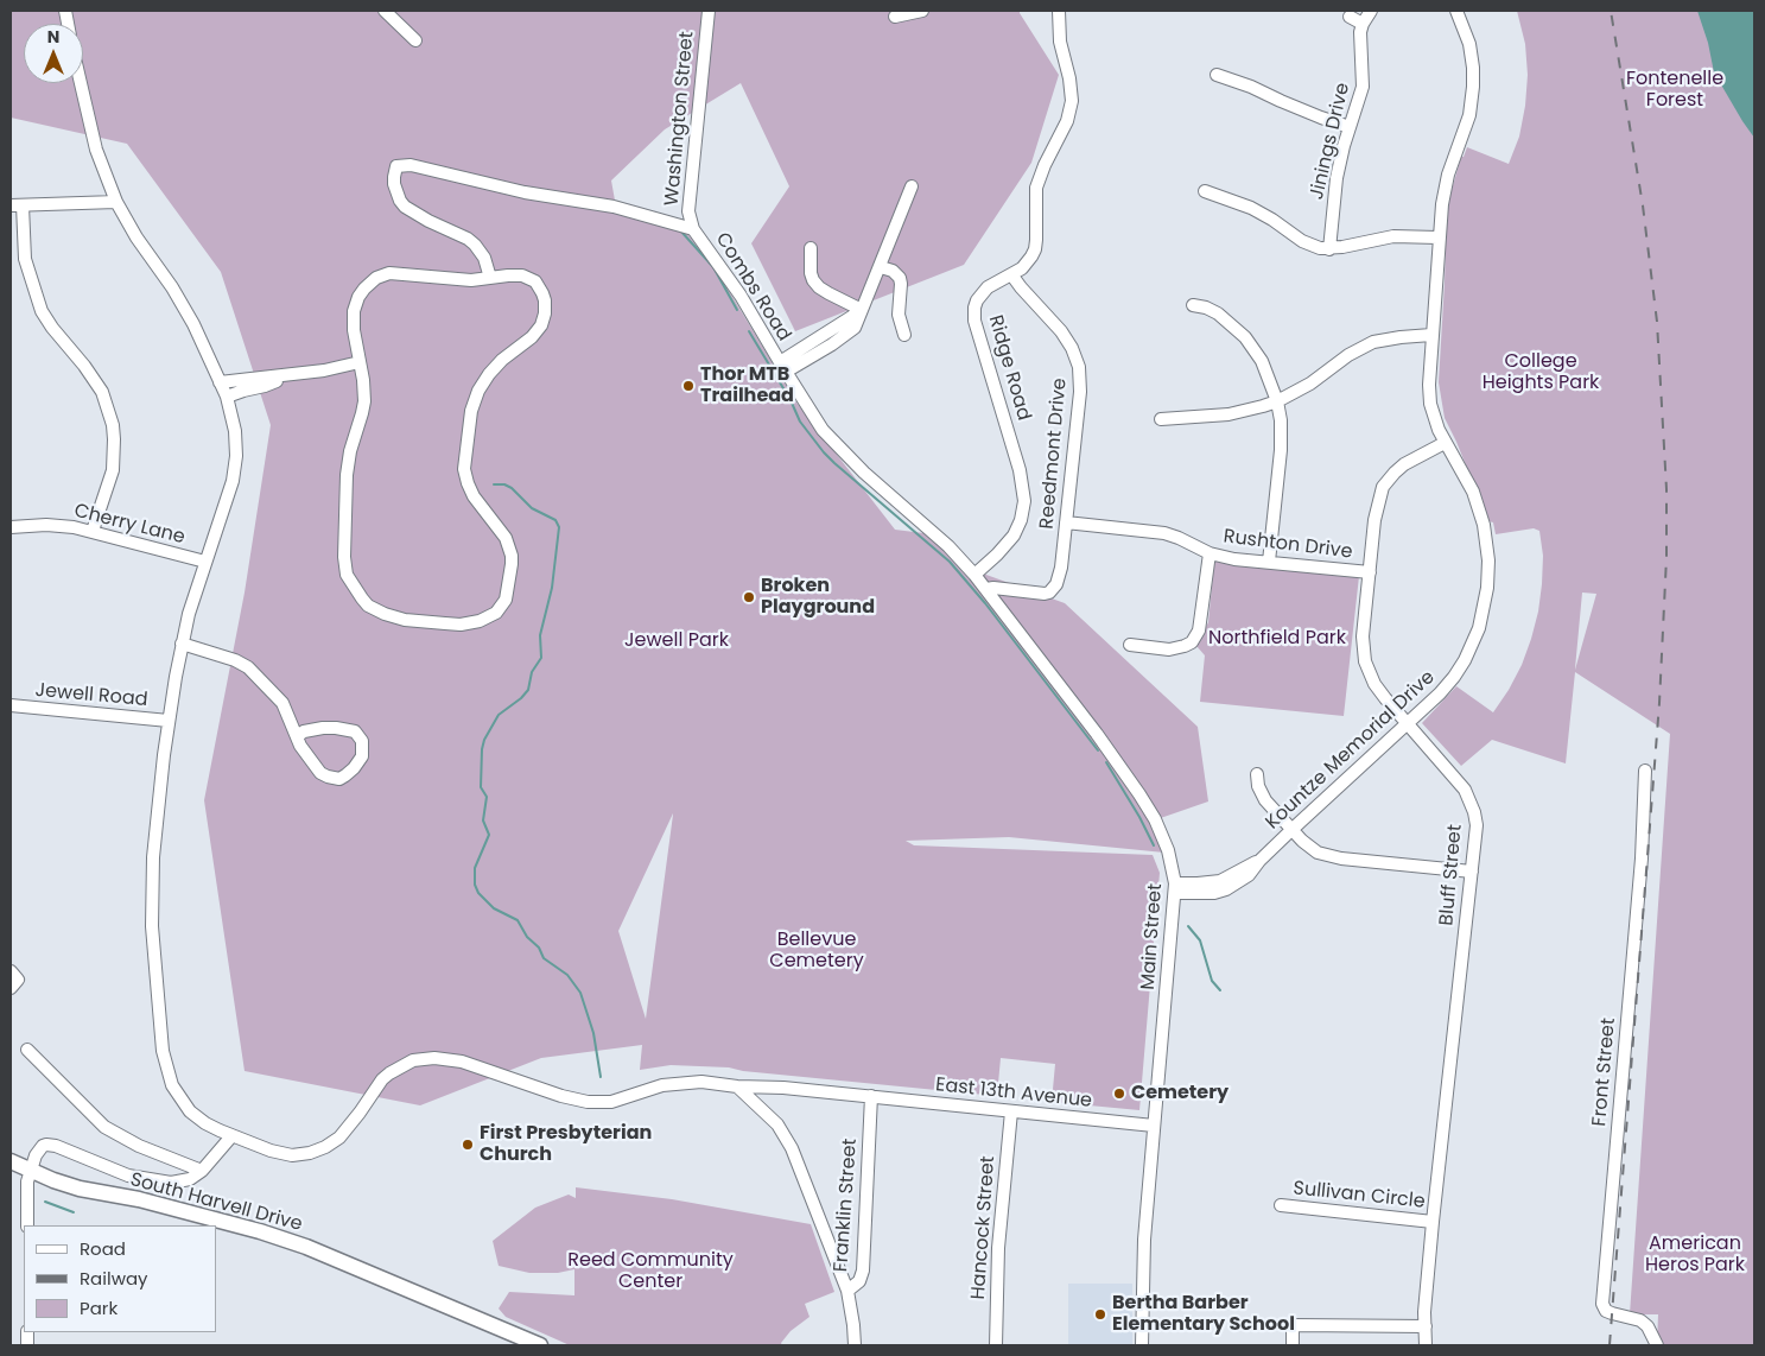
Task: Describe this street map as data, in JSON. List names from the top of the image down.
{
  "streets": {
    "main road": ["South Harvell Drive"],
    "street": [
      "Washington Street",
      "Jinings Drive",
      "Combs Road",
      "Ridge Road",
      "Reedmont Drive",
      "Cherry Lane",
      "Rushton Drive",
      "Jewell Road",
      "Kountze Memorial Drive",
      "Bluff Street",
      "Main Street",
      "Front Street",
      "East 13th Avenue",
      "Sullivan Circle",
      "Franklin Street",
      "Hancock Street"
    ]
  },
  "crossings": [
    ["Washington Street", "Combs Road"],
    ["Combs Road", "Ridge Road"],
    ["Combs Road", "Reedmont Drive"],
    ["Combs Road", "Main Street"],
    ["Ridge Road", "Reedmont Drive"],
    ["Reedmont Drive", "Rushton Drive"],
    ["Reedmont Drive", "Main Street"],
    ["Cherry Lane", "East 13th Avenue"],
    ["Rushton Drive", "Bluff Street"],
    ["Jewell Road", "East 13th Avenue"],
    ["Kountze Memorial Drive", "Bluff Street"],
    ["Kountze Memorial Drive", "Main Street"],
    ["Bluff Street", "Sullivan Circle"],
    ["Main Street", "East 13th Avenue"],
    ["East 13th Avenue", "Franklin Street"],
    ["East 13th Avenue", "Hancock Street"]
  ],
  "parks": [
    "Fontenelle Forest",
    "College Heights Park",
    "Northfield Park",
    "Jewell Park",
    "Bellevue Cemetery",
    "American Heros Park",
    "Reed Community Center"
  ],
  "places": [
    "Thor MTB Trailhead",
    "Broken Playground",
    "Cemetery",
    "First Presbyterian Church",
    "Bertha Barber Elementary School"
  ],
  "legend": ["Road", "Railway", "Park"],
  "north": "top"
}
